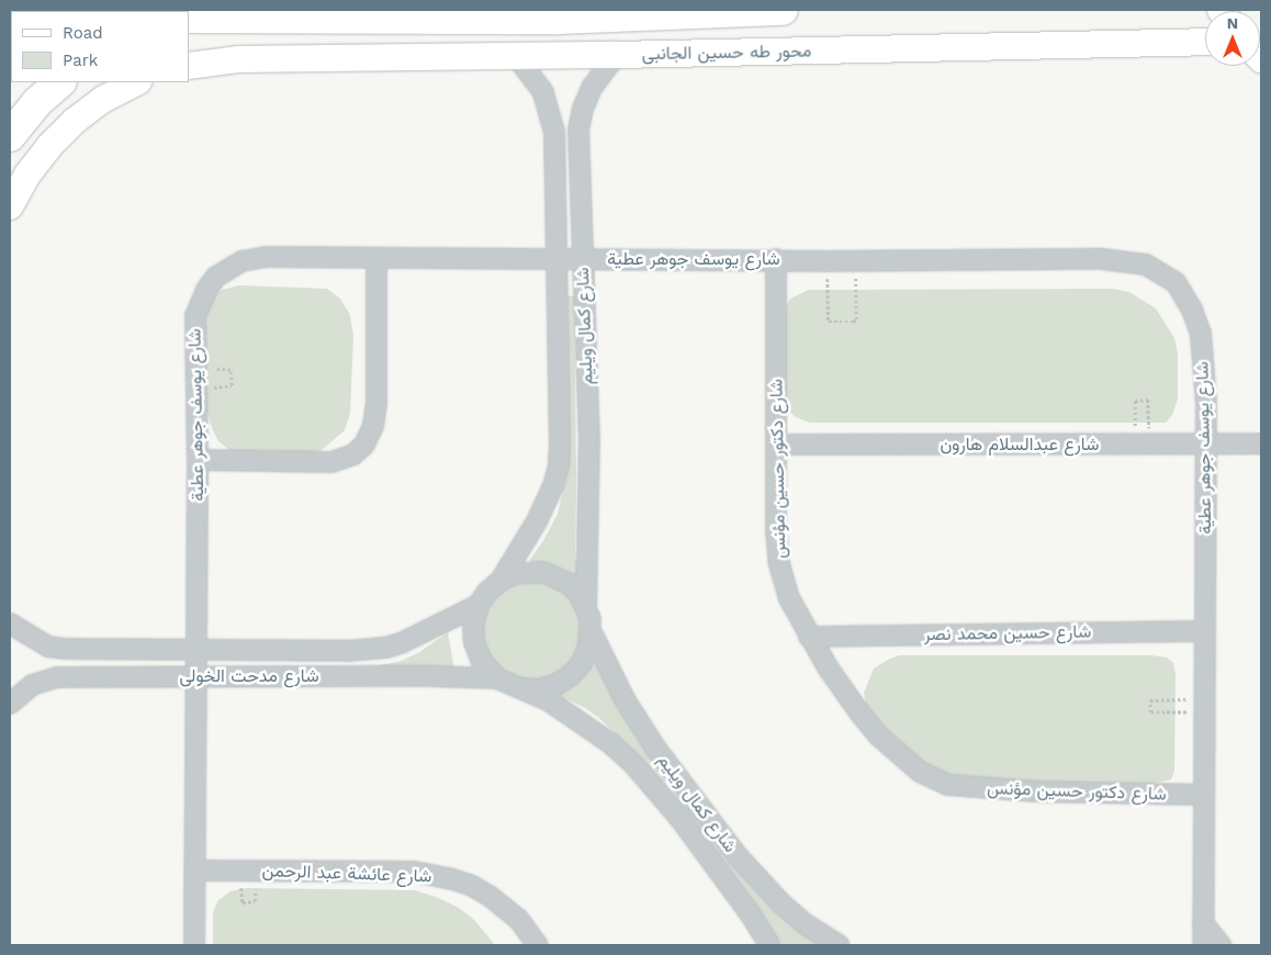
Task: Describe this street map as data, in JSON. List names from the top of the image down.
{
  "streets": {
    "street": [
      "محور طه حسين الجانبى",
      "شارع يوسف جوهر عطية",
      "شارع كمال ويليم",
      "شارع عبدالسلام هارون",
      "شارع دكتور حسين مؤنس",
      "شارع حسين محمد نصر",
      "شارع مدحت الخولى",
      "شارع عائشة عبد الرحمن"
    ]
  },
  "crossings": [
    ["محور طه حسين الجانبى", "شارع كمال ويليم"],
    ["شارع يوسف جوهر عطية", "شارع كمال ويليم"],
    ["شارع يوسف جوهر عطية", "شارع عبدالسلام هارون"],
    ["شارع يوسف جوهر عطية", "شارع دكتور حسين مؤنس"],
    ["شارع يوسف جوهر عطية", "شارع حسين محمد نصر"],
    ["شارع يوسف جوهر عطية", "شارع مدحت الخولى"],
    ["شارع يوسف جوهر عطية", "شارع عائشة عبد الرحمن"],
    ["شارع كمال ويليم", "شارع مدحت الخولى"],
    ["شارع عبدالسلام هارون", "شارع دكتور حسين مؤنس"],
    ["شارع دكتور حسين مؤنس", "شارع حسين محمد نصر"]
  ],
  "legend": ["Road", "Park"],
  "north": "top"
}
